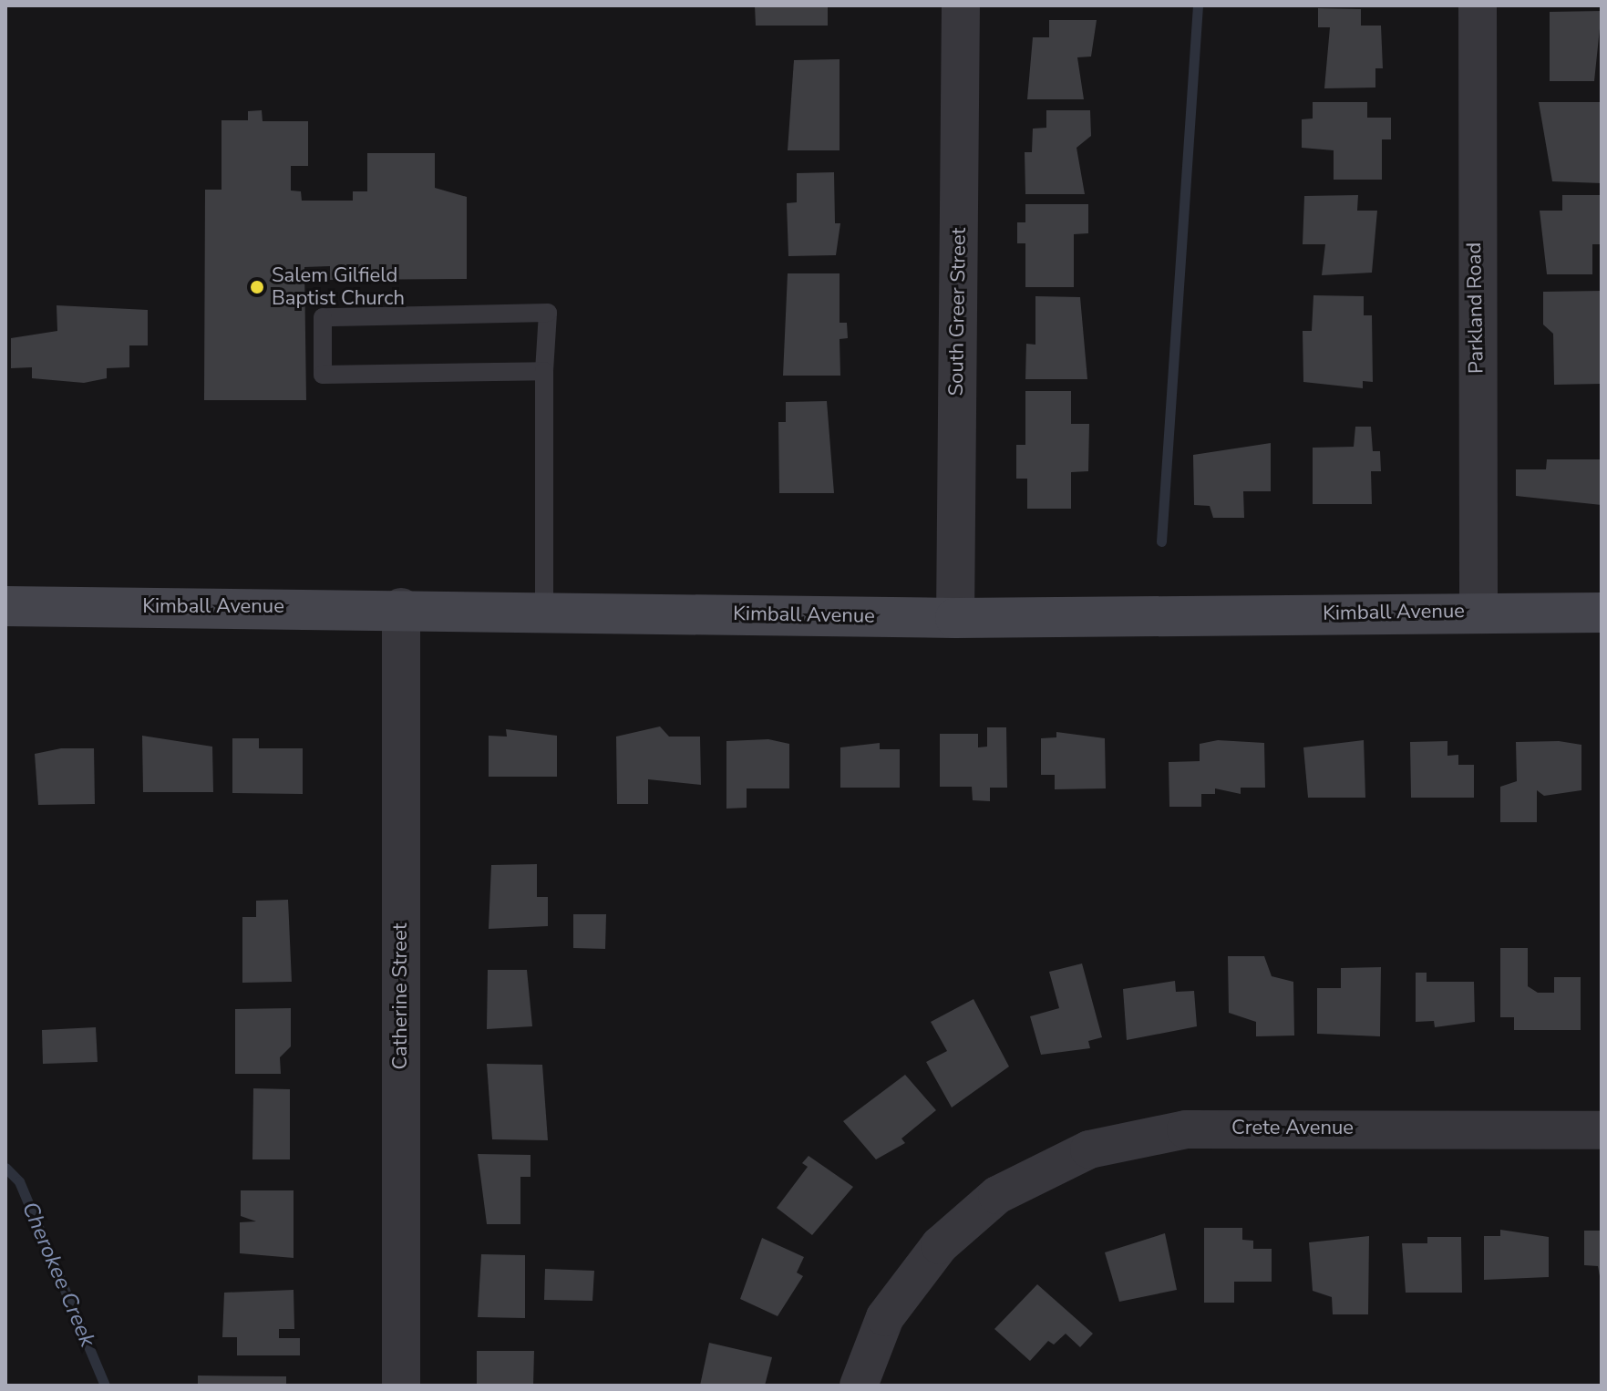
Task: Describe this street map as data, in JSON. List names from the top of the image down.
{
  "streets": {
    "main road": ["Kimball Avenue"],
    "street": [
      "Parkland Road",
      "South Greer Street",
      "Catherine Street",
      "Crete Avenue"
    ]
  },
  "crossings": [
    ["Parkland Road", "Kimball Avenue"],
    ["South Greer Street", "Kimball Avenue"],
    ["Kimball Avenue", "Catherine Street"]
  ],
  "water": ["Cherokee Creek"],
  "places": ["Salem Gilfield Baptist Church"]
}
